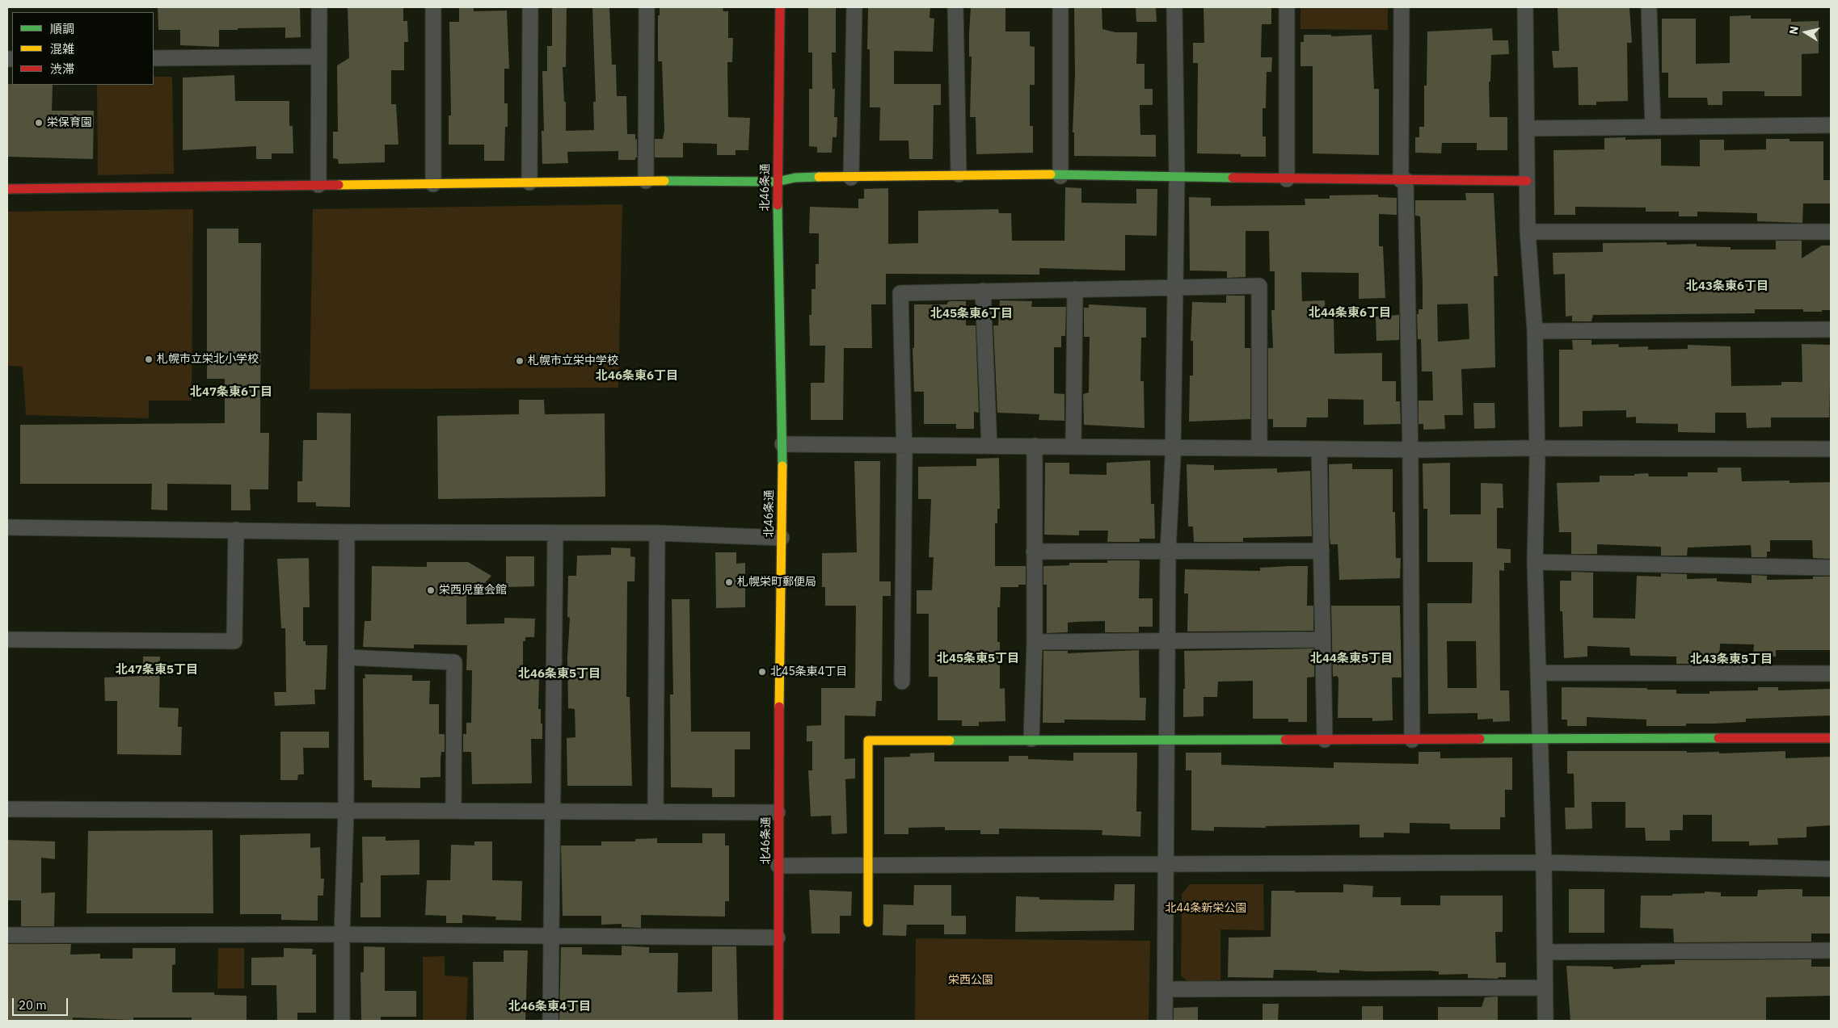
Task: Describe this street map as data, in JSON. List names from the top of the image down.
{
  "streets": {
    "street": ["北46条通"]
  },
  "districts": [
    "北43条東6丁目",
    "北44条東6丁目",
    "北45条東6丁目",
    "北46条東6丁目",
    "北47条東6丁目",
    "北45条東5丁目",
    "北44条東5丁目",
    "北43条東5丁目",
    "北47条東5丁目",
    "北46条東5丁目",
    "北46条東4丁目"
  ],
  "parks": ["北44条新栄公園", "栄西公園"],
  "places": [
    "栄保育園",
    "札幌市立栄北小学校",
    "札幌市立栄中学校",
    "札幌栄町郵便局",
    "栄西児童会館",
    "北45条東4丁目"
  ],
  "legend": ["順調", "混雑", "渋滞"],
  "scale_bar": "20 m",
  "north": "left"
}
